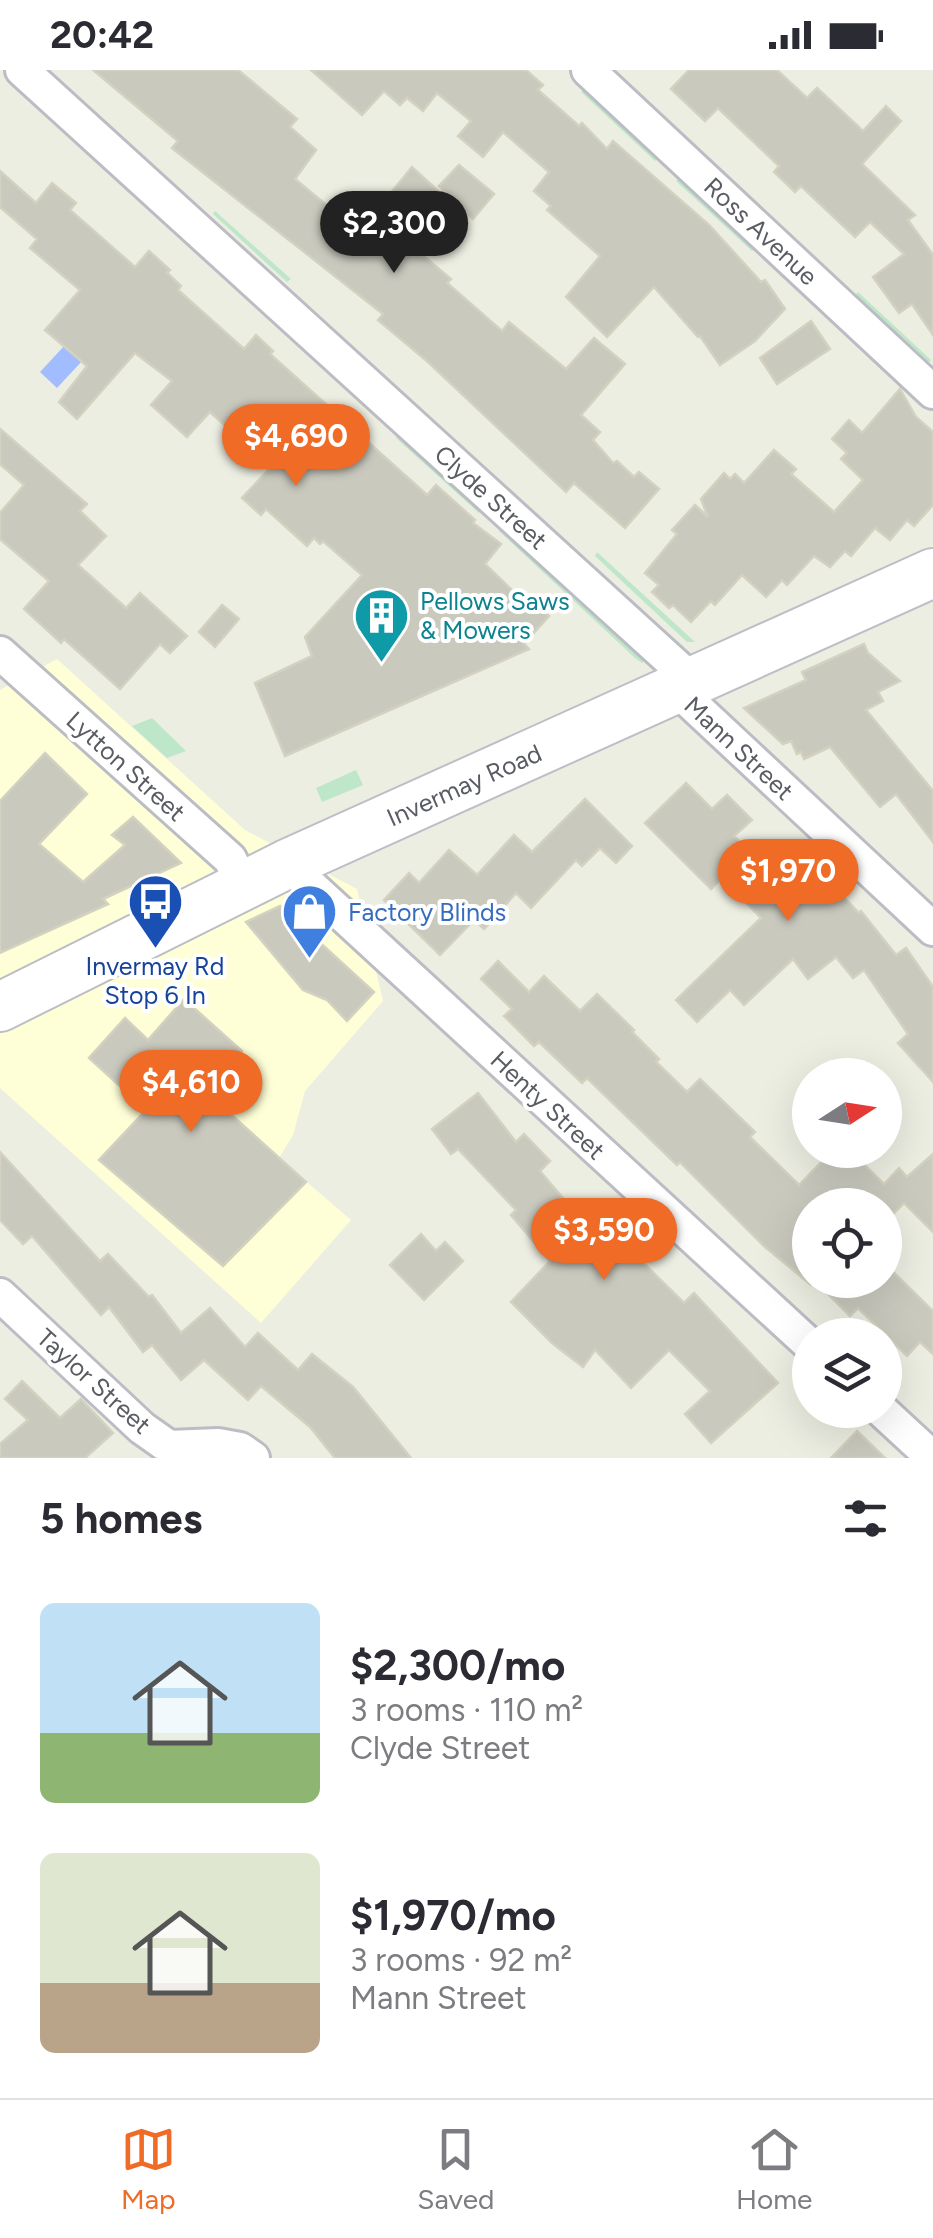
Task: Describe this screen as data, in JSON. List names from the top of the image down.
{
  "streets": {
    "main road": ["Invermay Road"],
    "street": [
      "Ross Avenue",
      "Clyde Street",
      "Mann Street",
      "Lytton Street",
      "Henty Street",
      "Taylor Street"
    ]
  },
  "crossings": [
    ["Clyde Street", "Mann Street"],
    ["Clyde Street", "Invermay Road"],
    ["Mann Street", "Invermay Road"],
    ["Lytton Street", "Invermay Road"],
    ["Invermay Road", "Henty Street"]
  ],
  "places": {
    "building": ["Pellows Saws & Mowers"],
    "bus stop": ["Invermay Rd Stop 6 In"],
    "shop": ["Factory Blinds"]
  },
  "north": "right",
  "page": {
    "status": "20:42",
    "price": [
      "$2,300",
      "$4,690",
      "$1,970",
      "$4,610",
      "$3,590"
    ],
    "heading": "5 homes",
    "list": [
      {
        "name": "$2,300/mo",
        "note": "3 rooms · 110 m² · Clyde Street"
      },
      {
        "name": "$1,970/mo",
        "note": "3 rooms · 92 m² · Mann Street"
      }
    ],
    "tabs": ["Map", "Saved", "Home"]
  }
}
